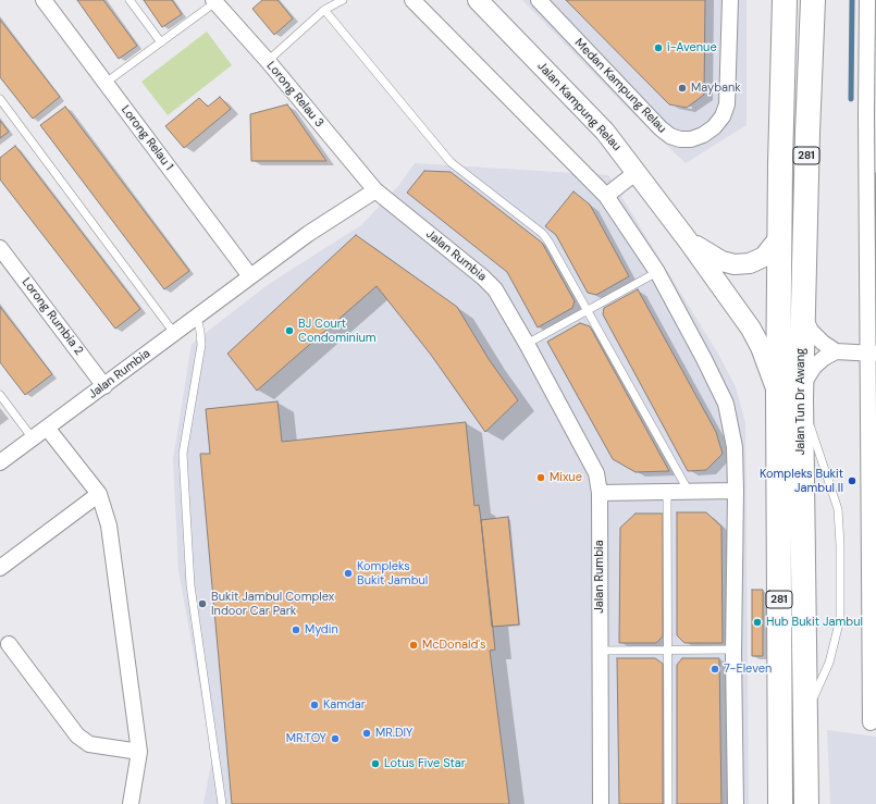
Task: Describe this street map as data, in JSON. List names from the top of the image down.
{
  "streets": {
    "main road": ["281", "Jalan Tun Dr Awang"],
    "street": [
      "Medan Kampung Relau",
      "Lorong Relau 3",
      "Jalan Kampung Relau",
      "Lorong Relau 1",
      "Jalan Rumbia",
      "Lorong Rumbia 2"
    ]
  },
  "crossings": [
    ["Lorong Relau 3", "Jalan Rumbia"],
    ["Jalan Kampung Relau", "Jalan Tun Dr Awang"],
    ["Lorong Relau 1", "Jalan Rumbia"],
    ["Jalan Rumbia", "Lorong Rumbia 2"]
  ],
  "places": [
    "i-Avenue",
    "Maybank",
    "BJ Court Condominium",
    "Mixue",
    "Kompleks Bukit Jambul II",
    "Kompleks Bukit Jambul",
    "Bukit Jambul Complex Indoor Car Park",
    "Hub Bukit Jambul",
    "Mydin",
    "McDonald's",
    "7-Eleven",
    "Kamdar",
    "MR.DIY",
    "MR.TOY",
    "Lotus Five Star"
  ]
}
